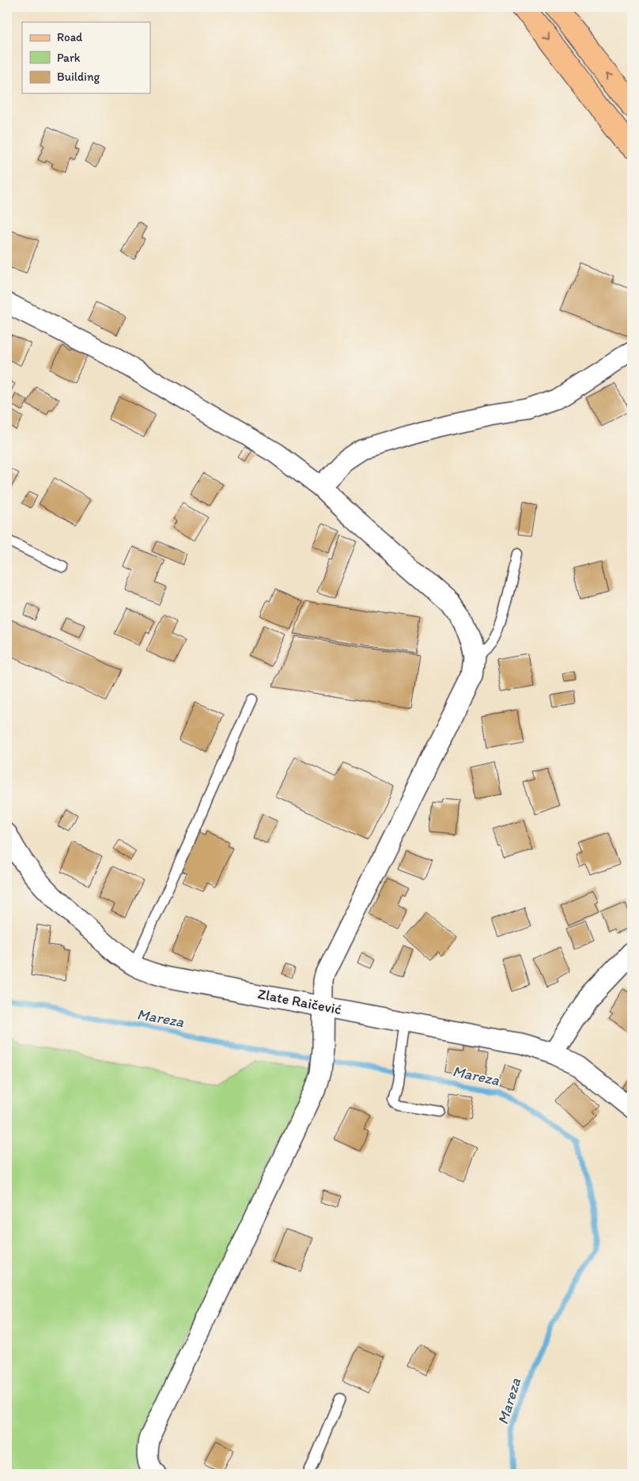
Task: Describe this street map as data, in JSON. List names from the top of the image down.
{
  "streets": {
    "street": ["Zlate Raičević"]
  },
  "water": ["Mareza"],
  "legend": ["Road", "Park", "Building"]
}
